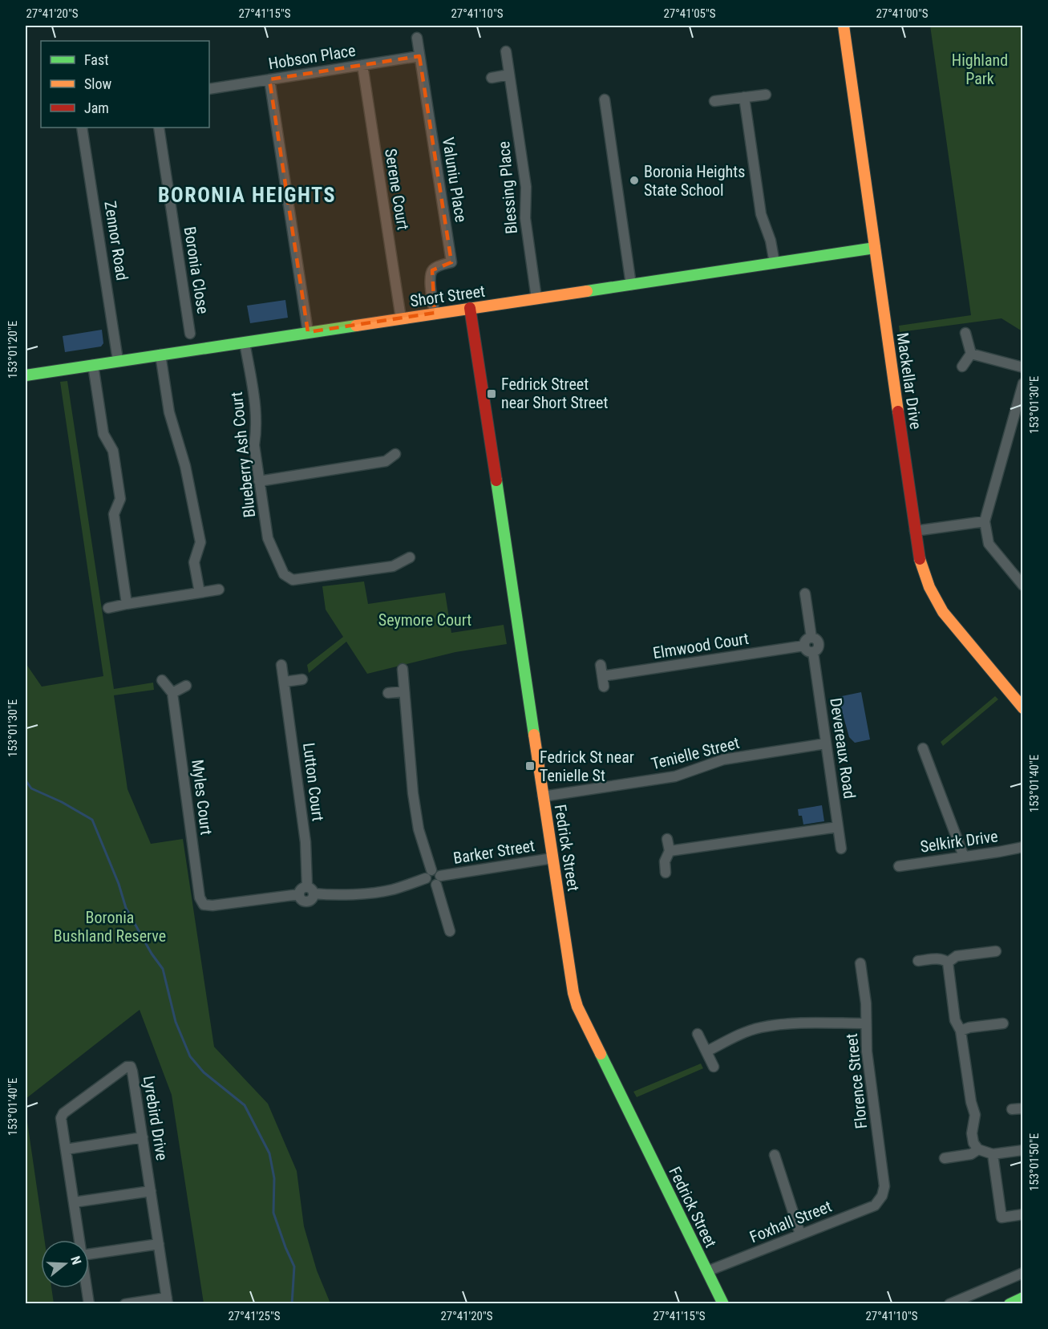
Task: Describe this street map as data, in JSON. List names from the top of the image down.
{
  "streets": {
    "main road": ["Short Street", "Mackellar Drive", "Fedrick Street"],
    "street": [
      "Hobson Place",
      "Valuniu Place",
      "Blessing Place",
      "Serene Court",
      "Zennor Road",
      "Boronia Close",
      "Blueberry Ash Court",
      "Elmwood Court",
      "Devereaux Road",
      "Tenielle Street",
      "Lutton Court",
      "Myles Court",
      "Selkirk Drive",
      "Barker Street",
      "Florence Street",
      "Lyrebird Drive",
      "Foxhall Street"
    ]
  },
  "crossings": [
    ["Hobson Place", "Valuniu Place"],
    ["Hobson Place", "Serene Court"],
    ["Valuniu Place", "Short Street"],
    ["Blessing Place", "Short Street"],
    ["Serene Court", "Short Street"],
    ["Zennor Road", "Short Street"],
    ["Short Street", "Mackellar Drive"],
    ["Short Street", "Blueberry Ash Court"],
    ["Short Street", "Fedrick Street"],
    ["Elmwood Court", "Devereaux Road"],
    ["Devereaux Road", "Tenielle Street"],
    ["Tenielle Street", "Fedrick Street"],
    ["Lutton Court", "Myles Court"],
    ["Fedrick Street", "Barker Street"],
    ["Fedrick Street", "Foxhall Street"],
    ["Florence Street", "Foxhall Street"]
  ],
  "districts": ["BORONIA HEIGHTS"],
  "parks": ["Highland Park", "Seymore Court", "Boronia Bushland Reserve"],
  "places": {
    "other": ["Boronia Heights State School"],
    "transit": ["Fedrick Street near Short Street", "Fedrick St near Tenielle St"]
  },
  "legend": ["Fast", "Slow", "Jam"],
  "north": "right",
  "coordinates": [
    "27°41'20\"S",
    "27°41'15\"S",
    "27°41'10\"S",
    "27°41'05\"S",
    "27°41'00\"S",
    "153°01'20\"E",
    "153°01'30\"E",
    "153°01'40\"E",
    "153°01'50\"E",
    "27°41'25\"S"
  ]
}
